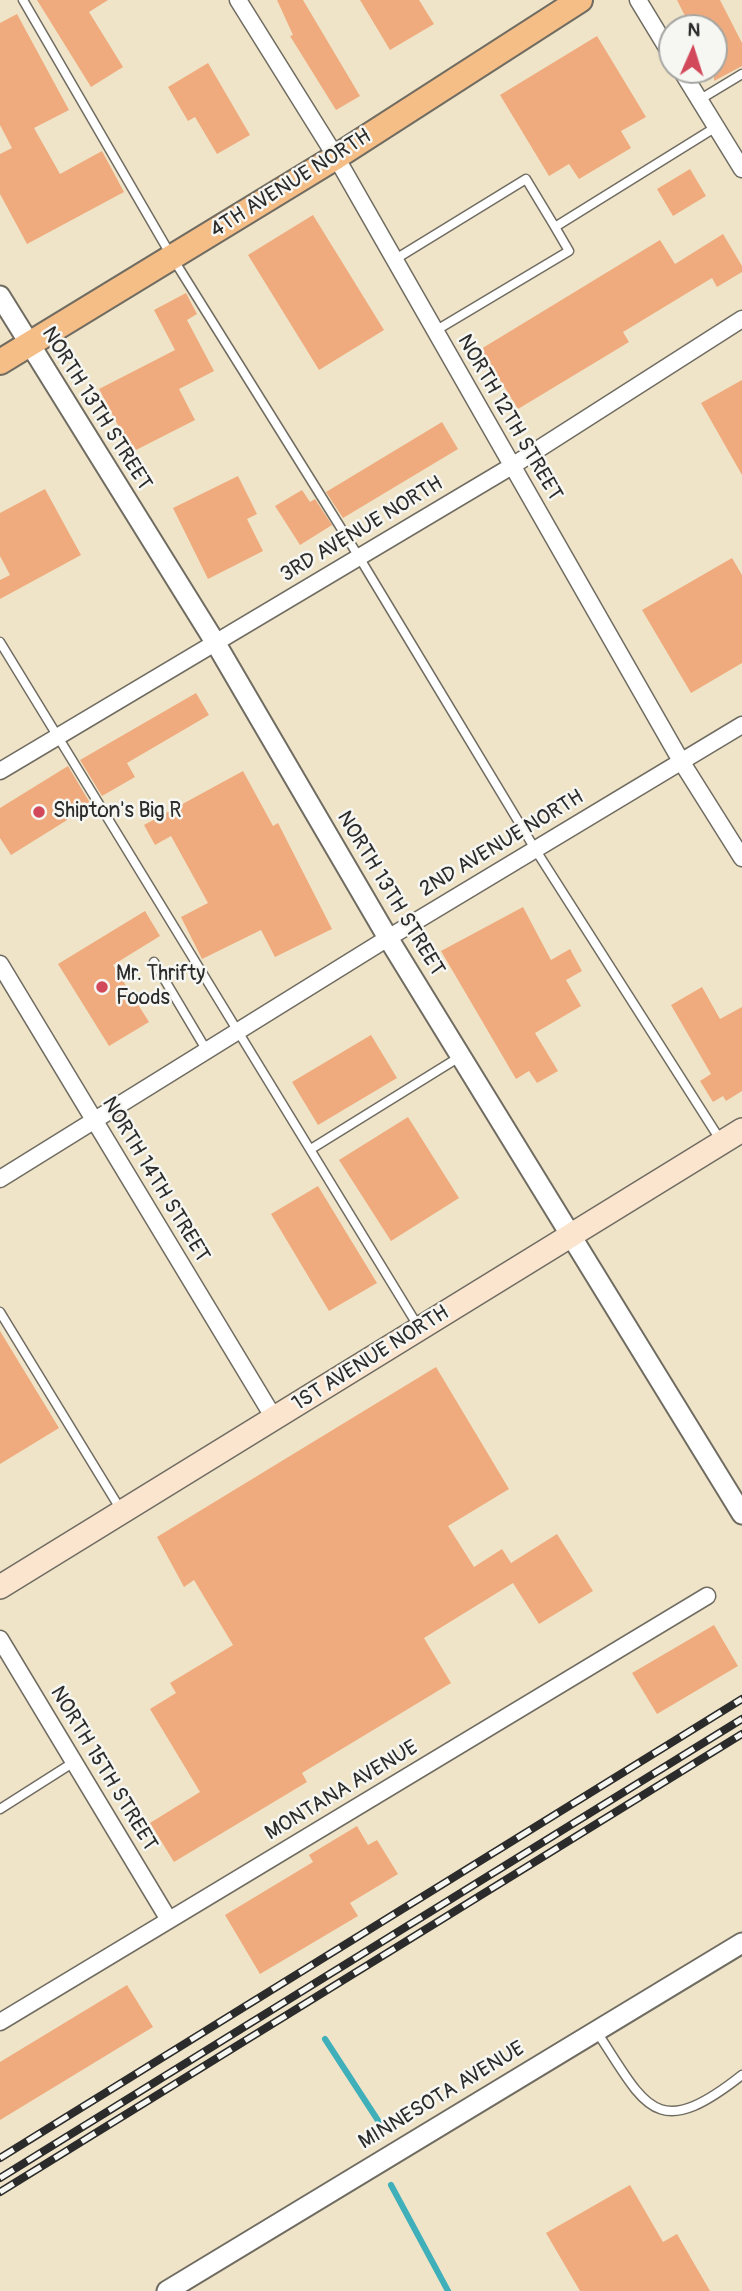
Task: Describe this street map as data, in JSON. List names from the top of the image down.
{
  "streets": {
    "main road": ["4TH AVENUE NORTH", "1ST AVENUE NORTH"],
    "street": [
      "NORTH 13TH STREET",
      "NORTH 12TH STREET",
      "3RD AVENUE NORTH",
      "2ND AVENUE NORTH",
      "NORTH 14TH STREET",
      "NORTH 15TH STREET",
      "MONTANA AVENUE",
      "MINNESOTA AVENUE"
    ]
  },
  "crossings": [
    ["4TH AVENUE NORTH", "NORTH 13TH STREET"],
    ["4TH AVENUE NORTH", "NORTH 12TH STREET"],
    ["NORTH 13TH STREET", "3RD AVENUE NORTH"],
    ["NORTH 13TH STREET", "2ND AVENUE NORTH"],
    ["NORTH 13TH STREET", "1ST AVENUE NORTH"],
    ["NORTH 12TH STREET", "3RD AVENUE NORTH"],
    ["NORTH 12TH STREET", "2ND AVENUE NORTH"],
    ["2ND AVENUE NORTH", "NORTH 14TH STREET"],
    ["NORTH 14TH STREET", "1ST AVENUE NORTH"],
    ["NORTH 15TH STREET", "MONTANA AVENUE"]
  ],
  "places": ["Shipton's Big R", "Mr. Thrifty Foods"],
  "north": "top"
}
